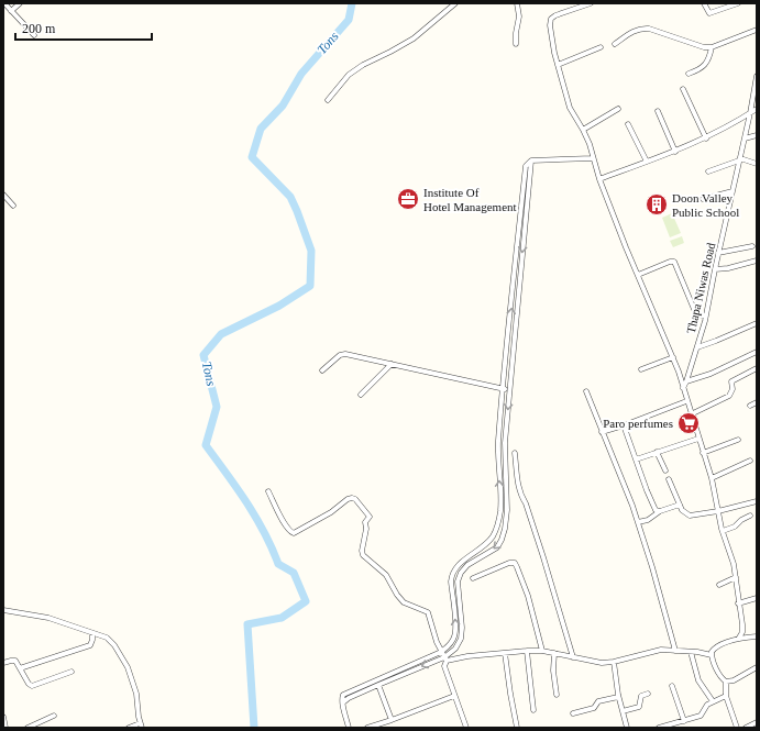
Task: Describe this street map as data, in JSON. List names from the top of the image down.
{
  "streets": {
    "street": ["Thapa Niwas Road"]
  },
  "water": ["Tons"],
  "places": {
    "office": ["Institute Of Hotel Management"],
    "building": ["Doon Valley Public School"],
    "supermarket": ["Paro perfumes"]
  },
  "scale_bar": "200 m"
}
